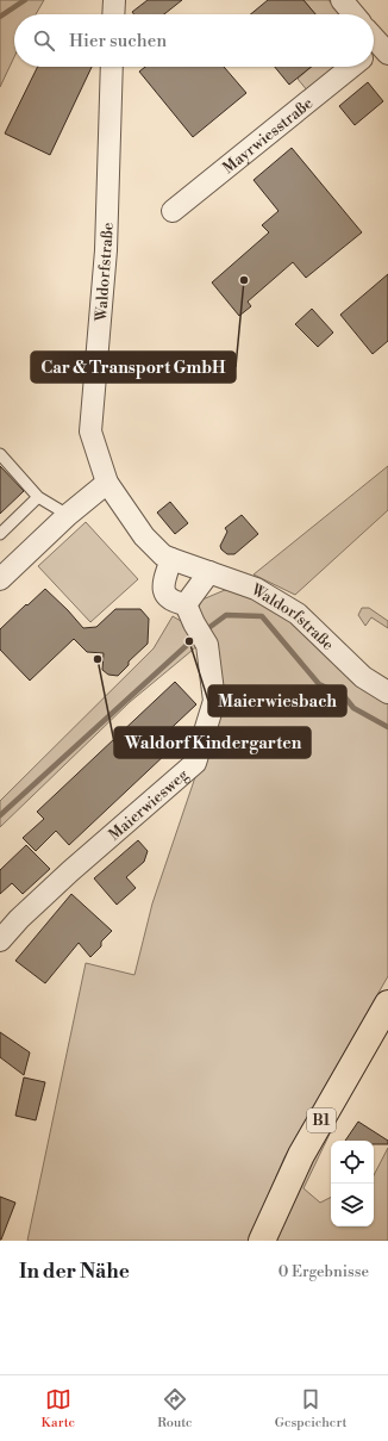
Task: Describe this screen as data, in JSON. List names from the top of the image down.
{
  "streets": {
    "main road": ["B1"],
    "street": ["Mayrwiesstraße", "Waldorfstraße", "Maierwiesweg"]
  },
  "places": ["Car & Transport GmbH", "Maierwiesbach", "Waldorf Kindergarten"],
  "page": {
    "search": "Hier suchen",
    "heading": ["In der Nähe", "0 Ergebnisse"],
    "nav": ["Karte", "Route", "Gespeichert"]
  }
}
